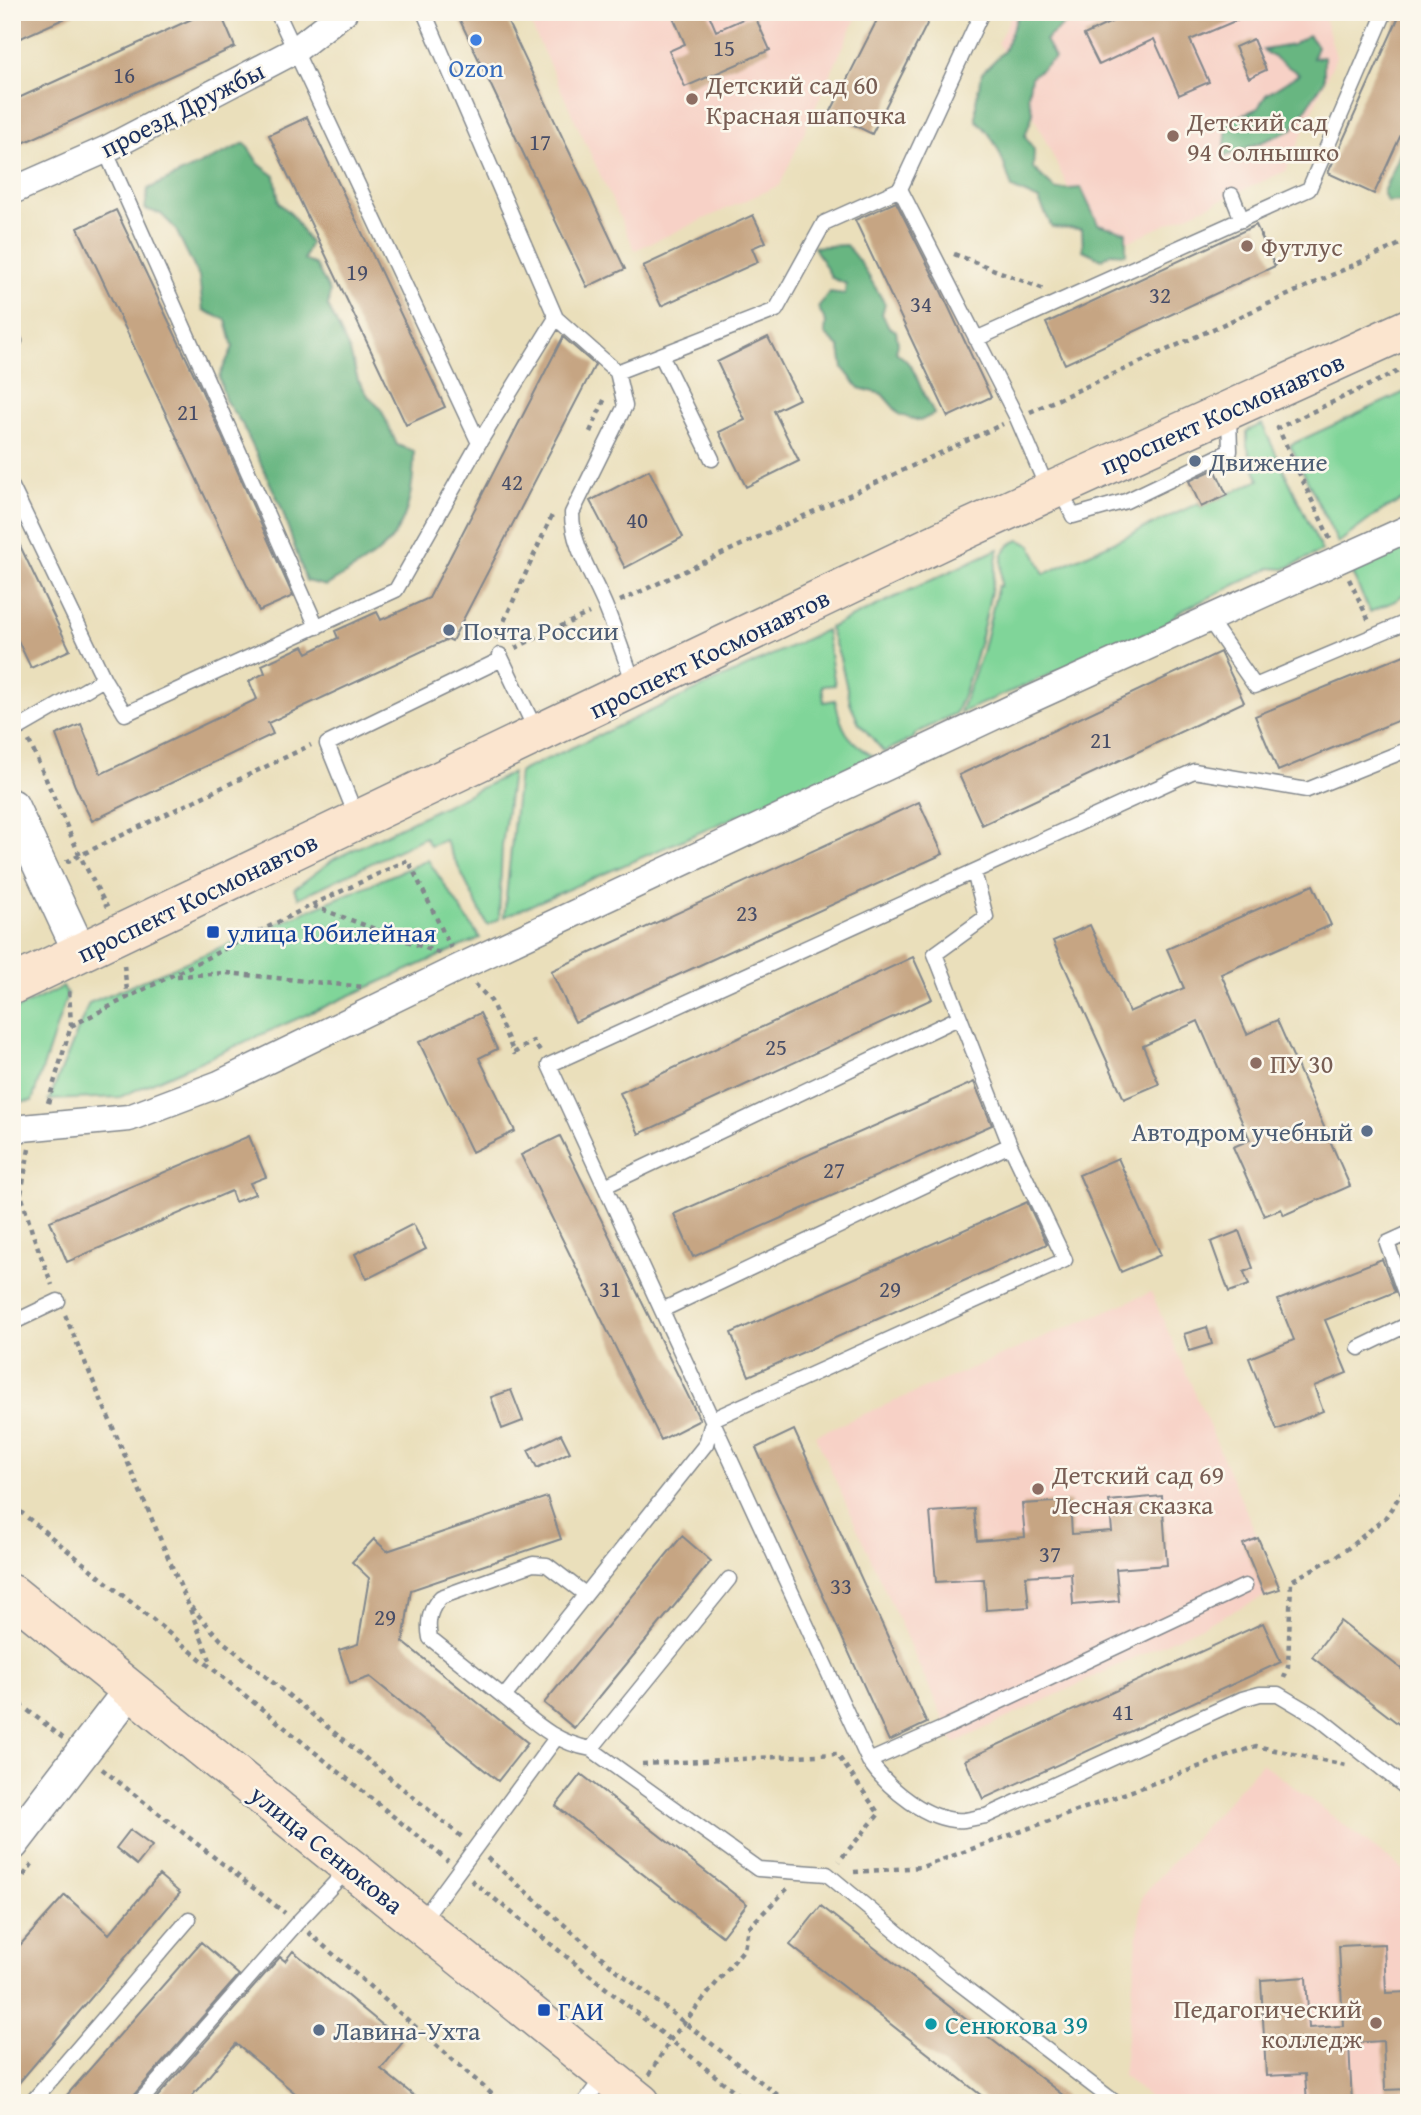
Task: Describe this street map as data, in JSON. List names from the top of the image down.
{
  "streets": {
    "main road": ["проспект Космонавтов", "улица Сенюкова"],
    "street": ["проезд Дружбы"]
  },
  "places": {
    "other": [
      "Ozon",
      "Детский сад 60 Красная шапочка",
      "Детский сад 94 Солнышко",
      "Футлус",
      "Движение",
      "Почта России",
      "ПУ 30",
      "Автодром учебный",
      "Детский сад 69 Лесная сказка",
      "Педагогический колледж",
      "Сенюкова 39",
      "Лавина-Ухта"
    ],
    "transit": ["улица Юбилейная", "ГАИ"]
  },
  "house_numbers": [
    "15",
    "16",
    "17",
    "19",
    "32",
    "34",
    "21",
    "42",
    "40",
    "21",
    "23",
    "25",
    "27",
    "31",
    "29",
    "37",
    "33",
    "29",
    "41"
  ]
}
